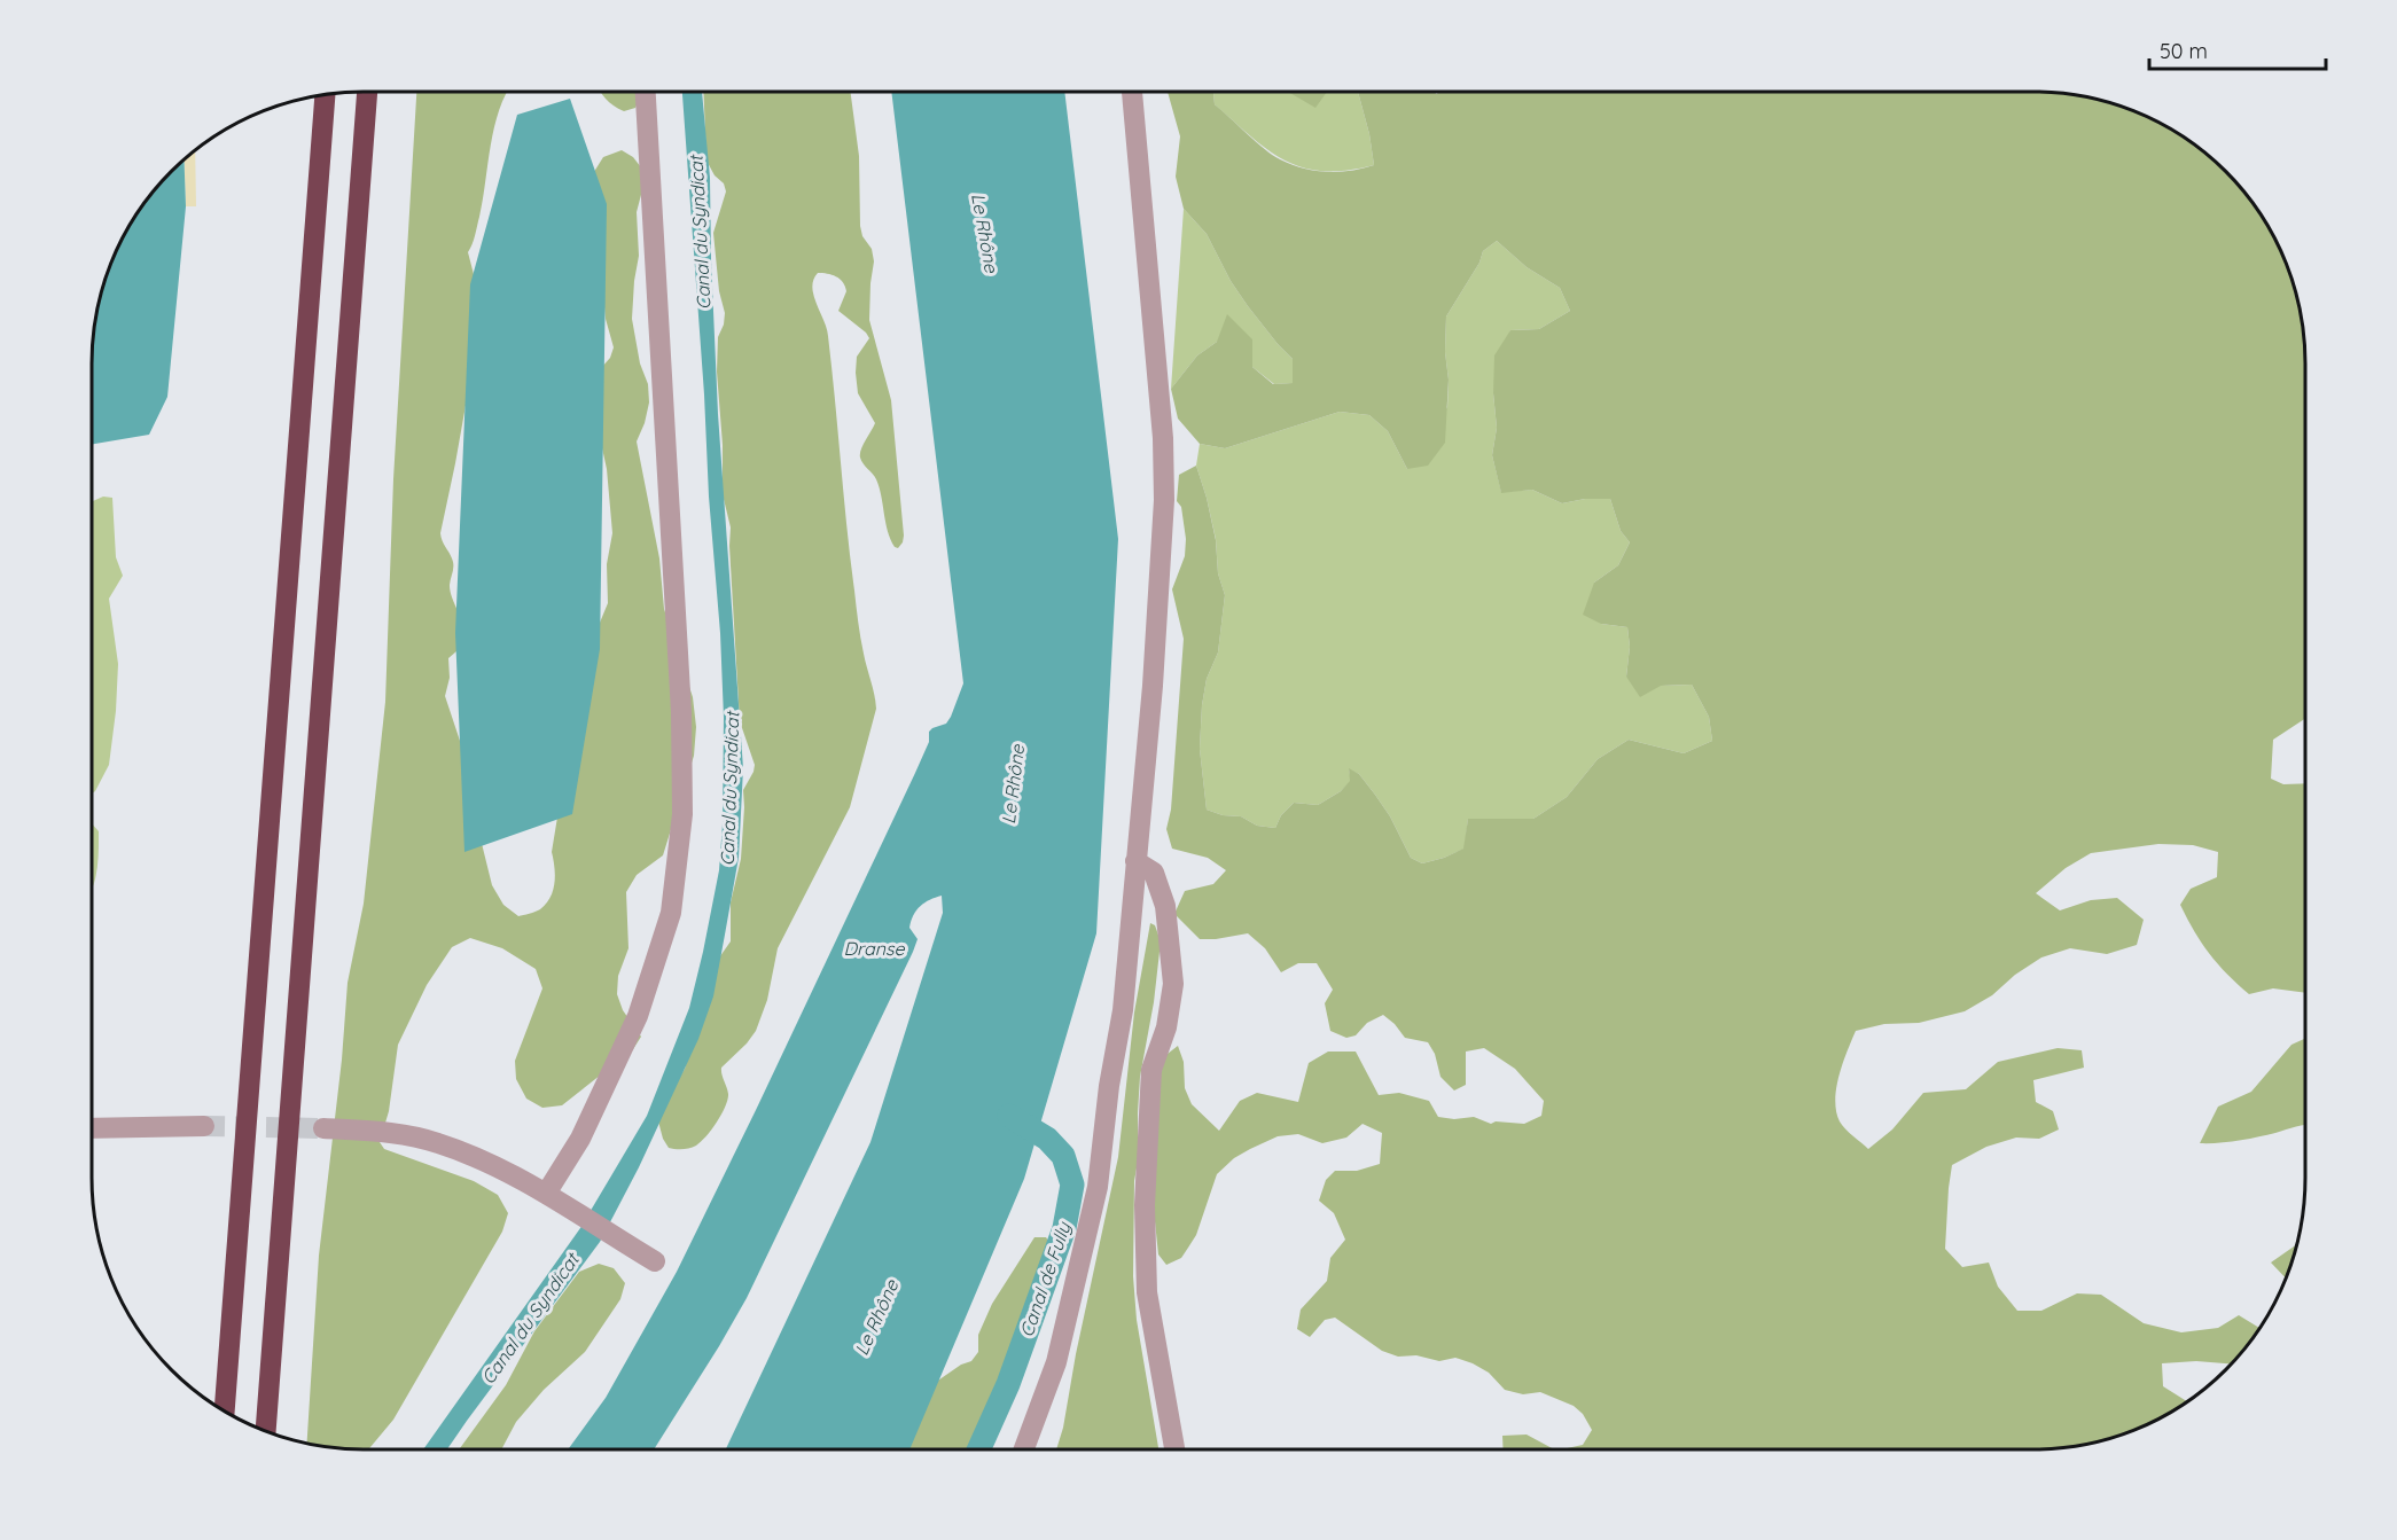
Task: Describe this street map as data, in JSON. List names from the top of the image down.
{
  "water": [
    "Canal du Syndicat",
    "Le Rhône",
    "Dranse",
    "Canal de Fully"
  ],
  "scale_bar": "50 m"
}
